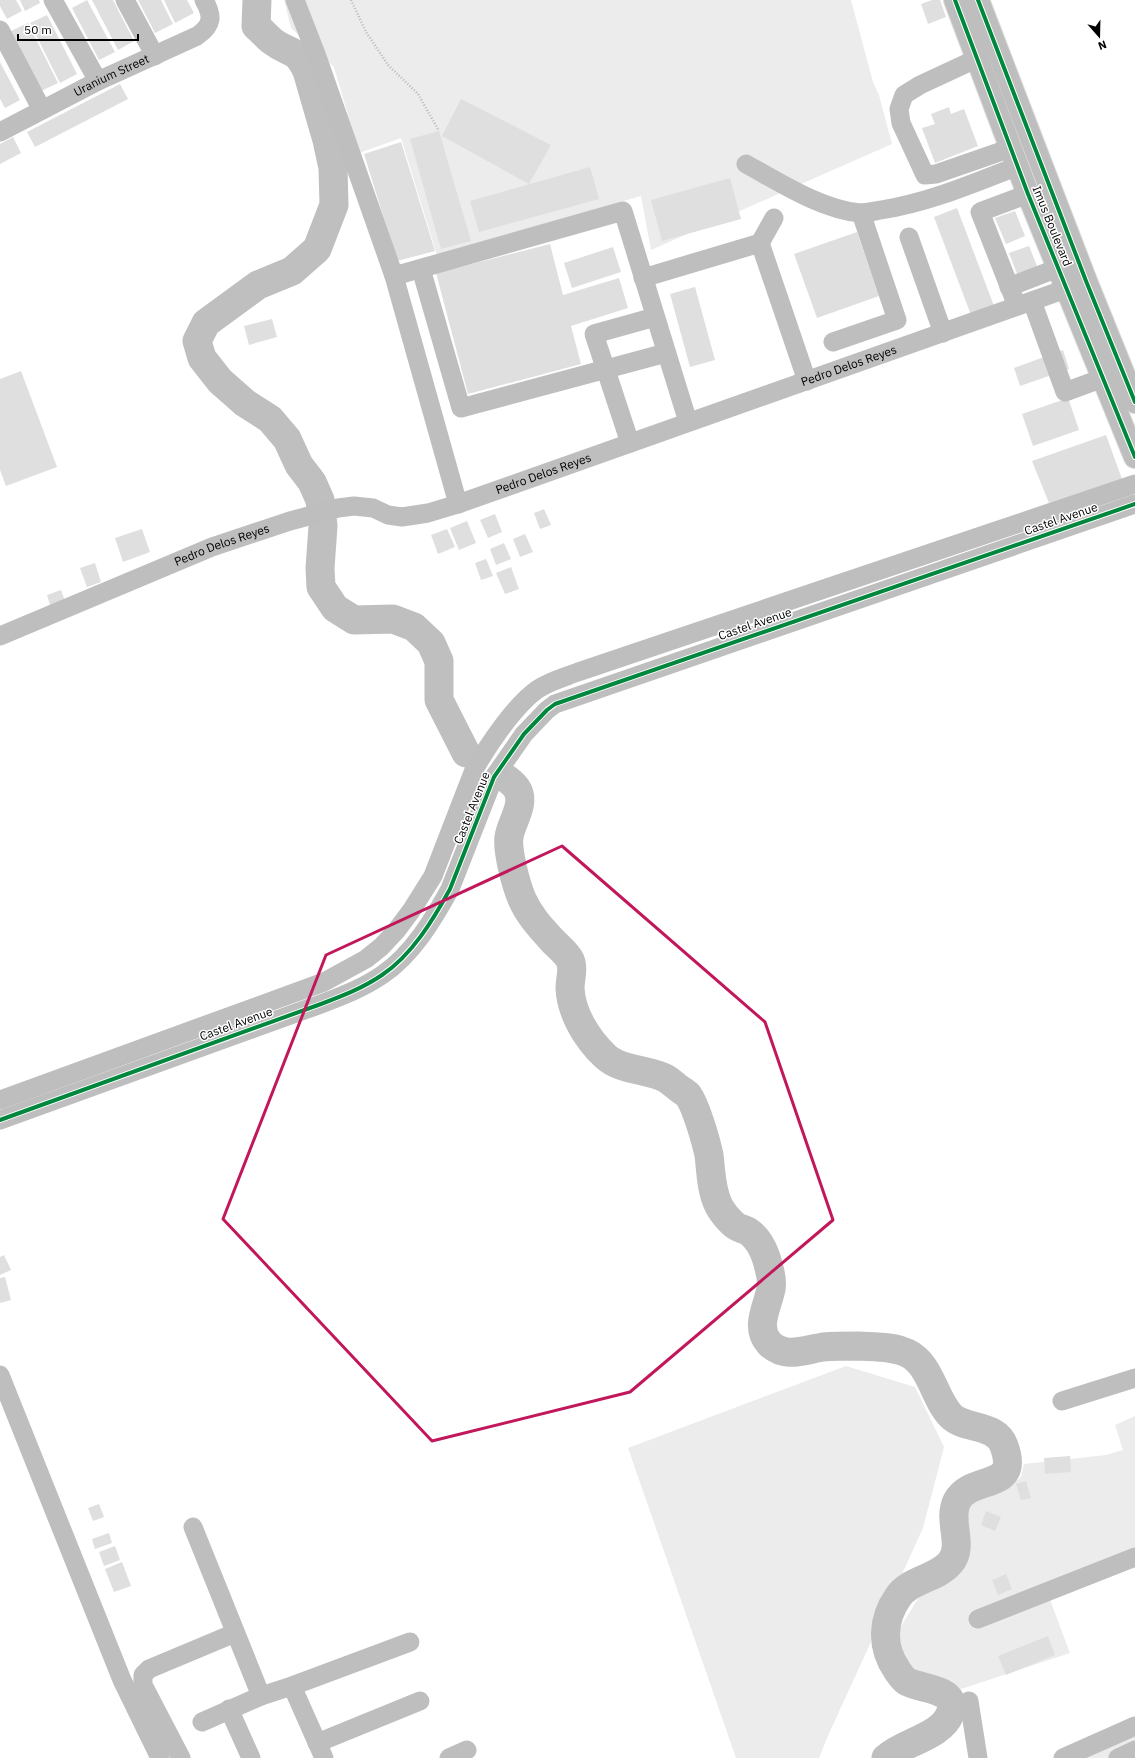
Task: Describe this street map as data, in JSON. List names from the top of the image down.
{
  "streets": {
    "main road": ["Imus Boulevard"],
    "street": ["Uranium Street", "Pedro Delos Reyes", "Castel Avenue"]
  },
  "crossings": [
    ["Imus Boulevard", "Pedro Delos Reyes"]
  ],
  "scale_bar": "50 m",
  "north": "bottom"
}
